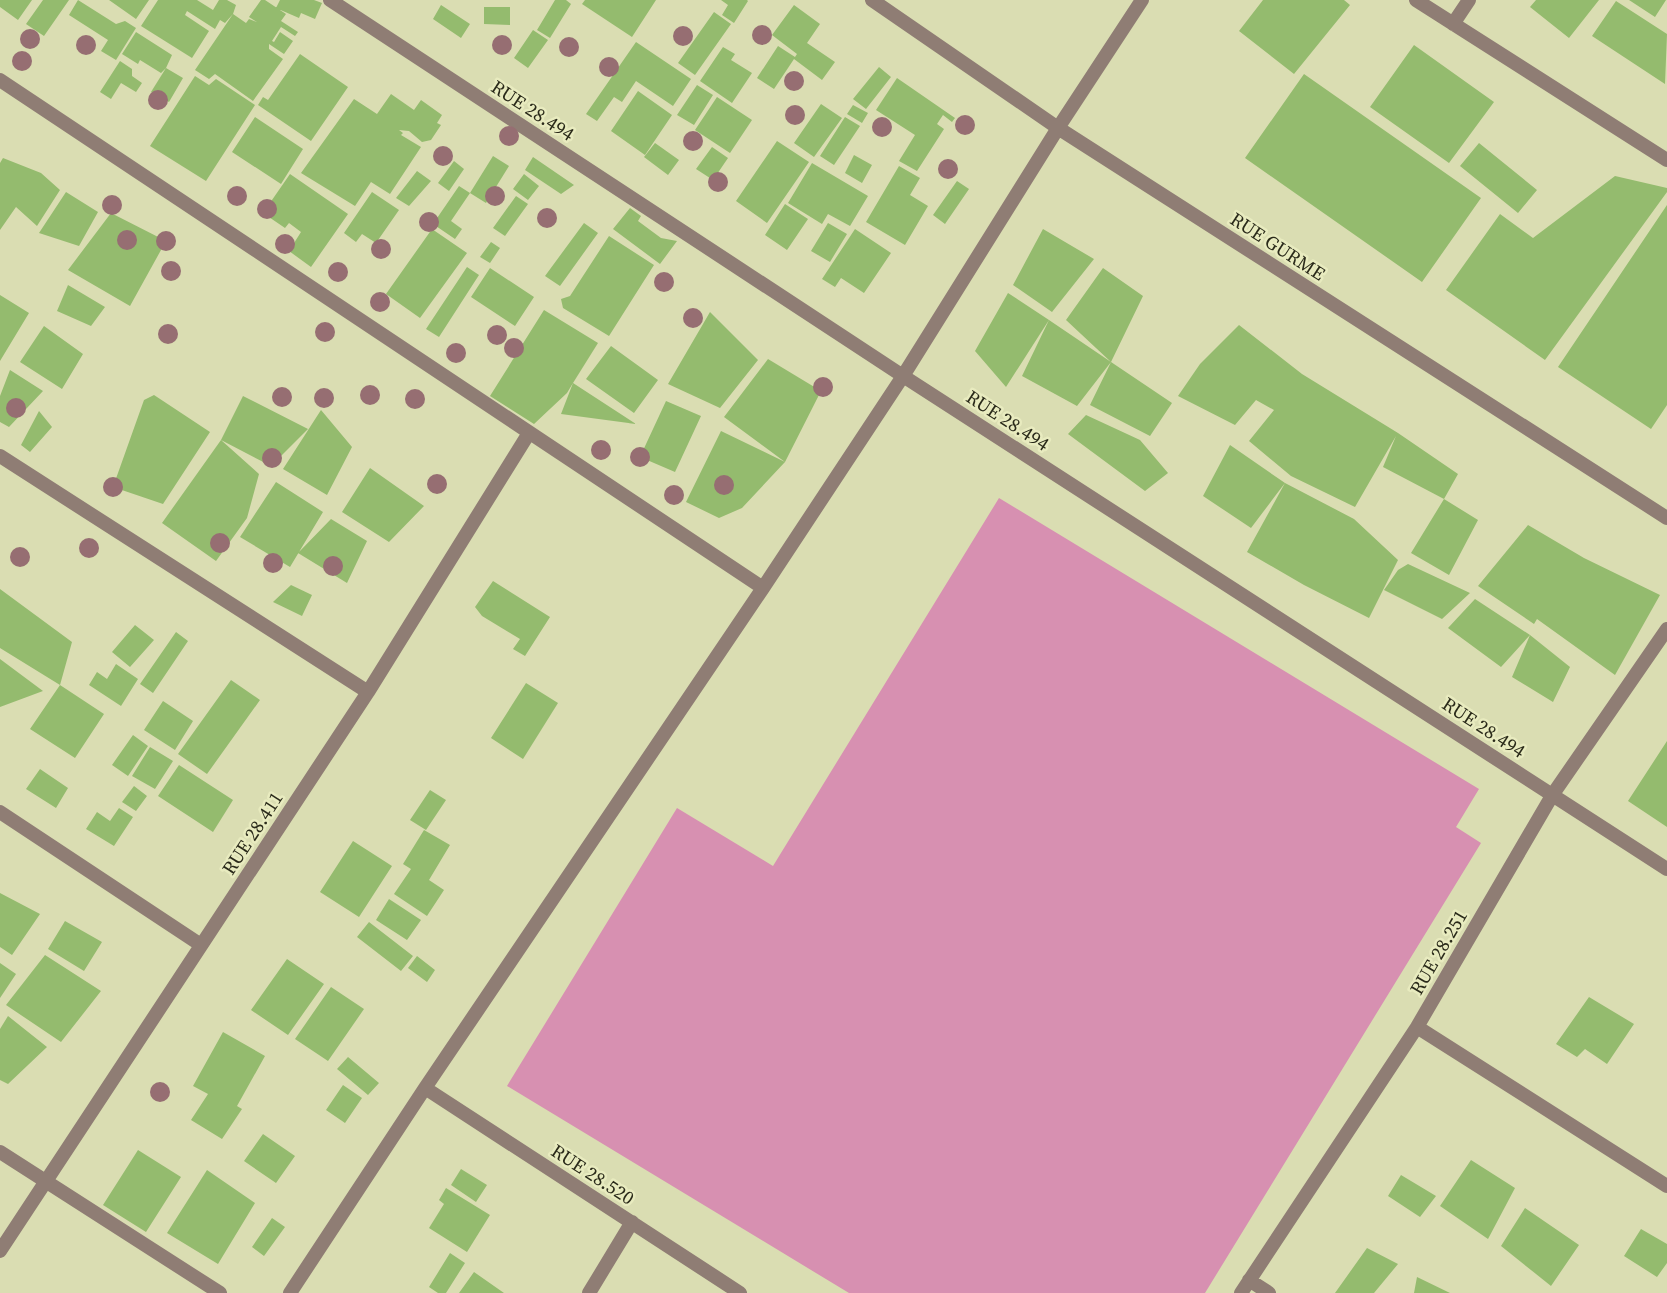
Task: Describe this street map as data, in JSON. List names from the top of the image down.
{
  "streets": {
    "street": [
      "RUE 28.494",
      "RUE GURME",
      "RUE 28.411",
      "RUE 28.251",
      "RUE 28.520"
    ]
  },
  "crossings": [
    ["RUE 28.494", "RUE 28.251"]
  ]
}
